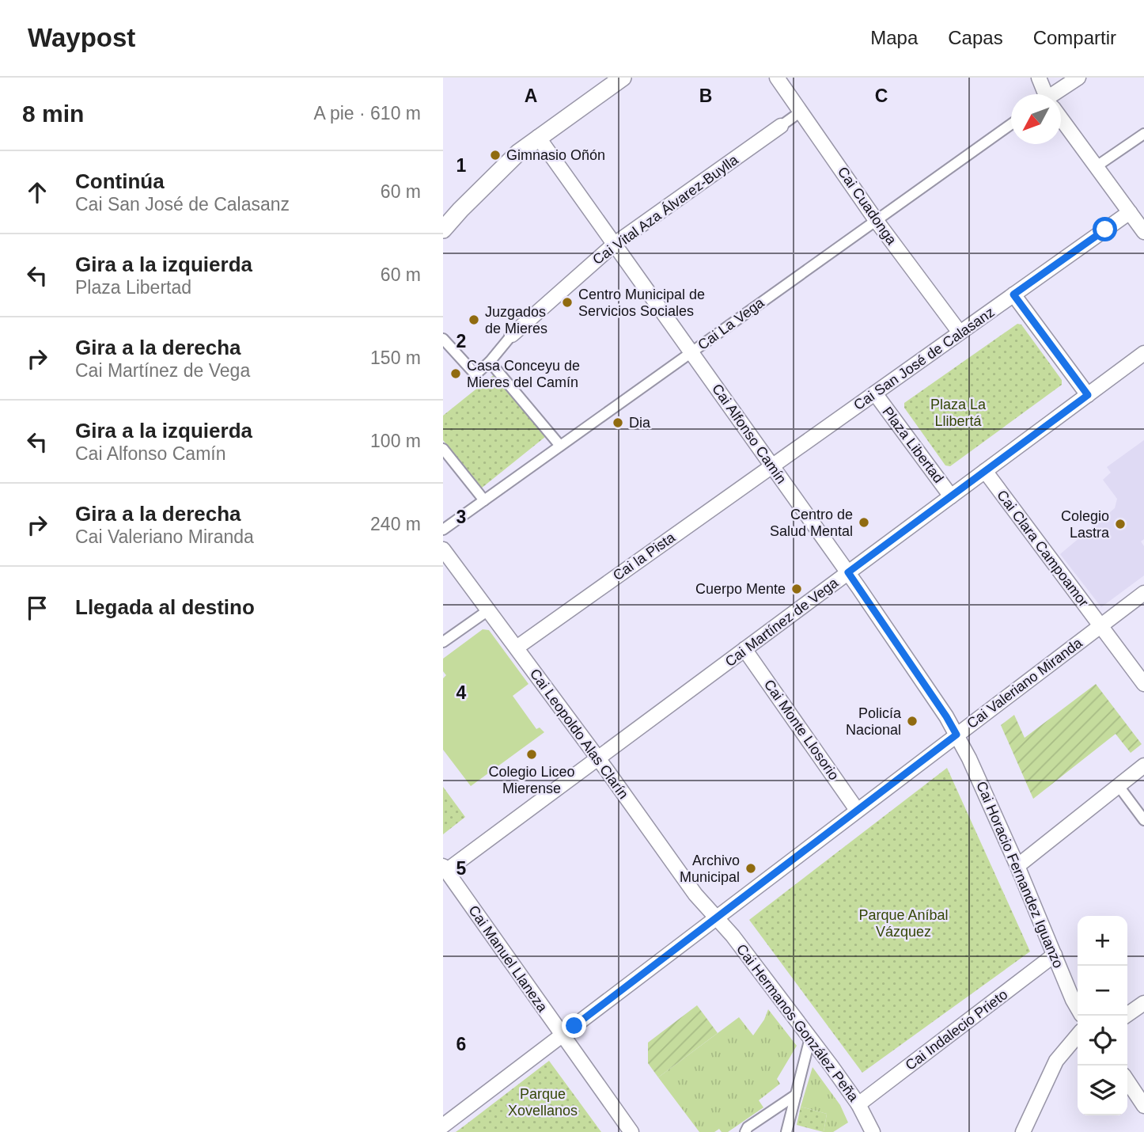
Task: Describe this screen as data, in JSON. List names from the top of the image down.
{
  "streets": {
    "street": [
      "Cai Cuadonga",
      "Cai Vital Aza Álvarez-Buylla",
      "Cai La Vega",
      "Cai San José de Calasanz",
      "Cai Alfonso Camín",
      "Plaza Libertad",
      "Cai Clara Campoamor",
      "Cai la Pista",
      "Cai Martínez de Vega",
      "Cai Valeriano Miranda",
      "Cai Monte Llosorio",
      "Cai Leopoldo Alas Clarín",
      "Cai Horacio Fernandez Iguanzo",
      "Cai Manuel Llaneza",
      "Cai Hermanos González Peña",
      "Cai Indalecio Prieto"
    ]
  },
  "crossings": [
    ["Cai Cuadonga", "Cai Vital Aza Álvarez-Buylla"],
    ["Cai Cuadonga", "Cai La Vega"],
    ["Cai Cuadonga", "Cai San José de Calasanz"],
    ["Cai Vital Aza Álvarez-Buylla", "Cai Alfonso Camín"],
    ["Cai La Vega", "Cai Alfonso Camín"],
    ["Cai San José de Calasanz", "Cai Alfonso Camín"],
    ["Cai San José de Calasanz", "Plaza Libertad"],
    ["Cai San José de Calasanz", "Cai la Pista"],
    ["Cai Alfonso Camín", "Cai la Pista"],
    ["Cai Alfonso Camín", "Cai Martínez de Vega"],
    ["Cai Alfonso Camín", "Cai Valeriano Miranda"],
    ["Cai Alfonso Camín", "Cai Horacio Fernandez Iguanzo"],
    ["Plaza Libertad", "Cai Martínez de Vega"],
    ["Cai Clara Campoamor", "Cai Martínez de Vega"],
    ["Cai Clara Campoamor", "Cai Valeriano Miranda"],
    ["Cai la Pista", "Cai Leopoldo Alas Clarín"],
    ["Cai Martínez de Vega", "Cai Monte Llosorio"],
    ["Cai Martínez de Vega", "Cai Leopoldo Alas Clarín"],
    ["Cai Martínez de Vega", "Cai Manuel Llaneza"],
    ["Cai Valeriano Miranda", "Cai Monte Llosorio"],
    ["Cai Valeriano Miranda", "Cai Leopoldo Alas Clarín"],
    ["Cai Valeriano Miranda", "Cai Horacio Fernandez Iguanzo"],
    ["Cai Valeriano Miranda", "Cai Manuel Llaneza"],
    ["Cai Valeriano Miranda", "Cai Hermanos González Peña"],
    ["Cai Leopoldo Alas Clarín", "Cai Hermanos González Peña"],
    ["Cai Horacio Fernandez Iguanzo", "Cai Indalecio Prieto"],
    ["Cai Hermanos González Peña", "Cai Indalecio Prieto"]
  ],
  "parks": ["Plaza La Llibertá", "Parque Aníbal Vázquez", "Parque Xovellanos"],
  "places": [
    "Gimnasio Oñón",
    "Centro Municipal de Servicios Sociales",
    "Juzgados de Mieres",
    "Casa Conceyu de Mieres del Camín",
    "Dia",
    "Centro de Salud Mental",
    "Colegio Lastra",
    "Cuerpo Mente",
    "Policía Nacional",
    "Colegio Liceo Mierense",
    "Archivo Municipal"
  ],
  "north": "bottom left",
  "page": {
    "header": "Waypost",
    "nav": ["Mapa", "Capas", "Compartir"],
    "heading": ["8 min", "A pie · 610 m"],
    "list": [
      ["Continúa", "Cai San José de Calasanz", "60 m"],
      ["Gira a la izquierda", "Plaza Libertad", "60 m"],
      ["Gira a la derecha", "Cai Martínez de Vega", "150 m"],
      ["Gira a la izquierda", "Cai Alfonso Camín", "100 m"],
      ["Gira a la derecha", "Cai Valeriano Miranda", "240 m"],
      "Llegada al destino"
    ],
    "map_buttons": ["+", "−"]
  },
  "grid": {
    "columns": ["A", "B", "C"],
    "rows": [
      "1",
      "2",
      "3",
      "4",
      "5",
      "6"
    ]
  }
}
